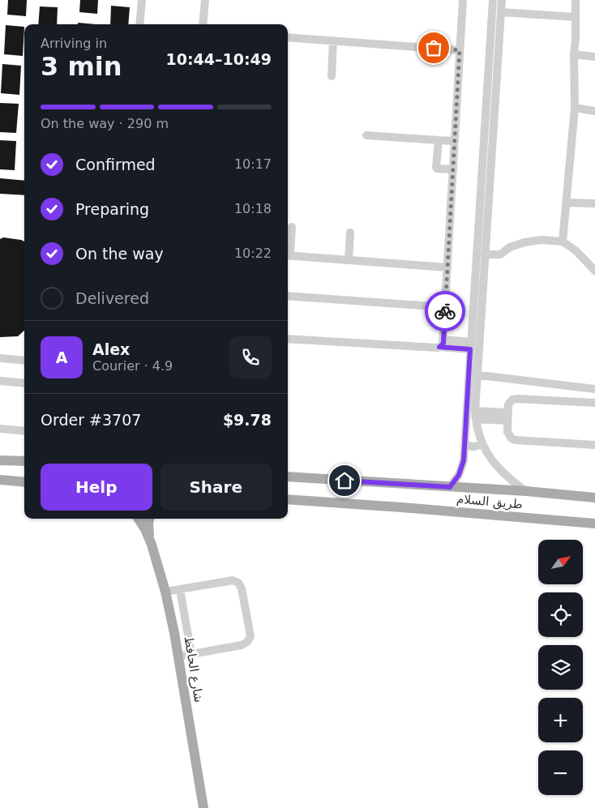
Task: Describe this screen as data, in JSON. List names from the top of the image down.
{
  "streets": {
    "main road": ["طريق السلام", "شارع الحافظ"]
  },
  "north": "top right",
  "page": {
    "heading": ["3 min", "Arriving in", "10:44–10:49"],
    "panel": [
      "Alex",
      "Courier · 4.9",
      "Order #3707",
      "$9.78"
    ],
    "bar": "On the way · 290 m",
    "list": [
      ["Confirmed", "10:17"],
      ["Preparing", "10:18"],
      ["On the way", "10:22"],
      "Delivered"
    ],
    "round": "A",
    "buttons": ["Help", "Share"],
    "map_buttons": ["+", "−"]
  }
}
